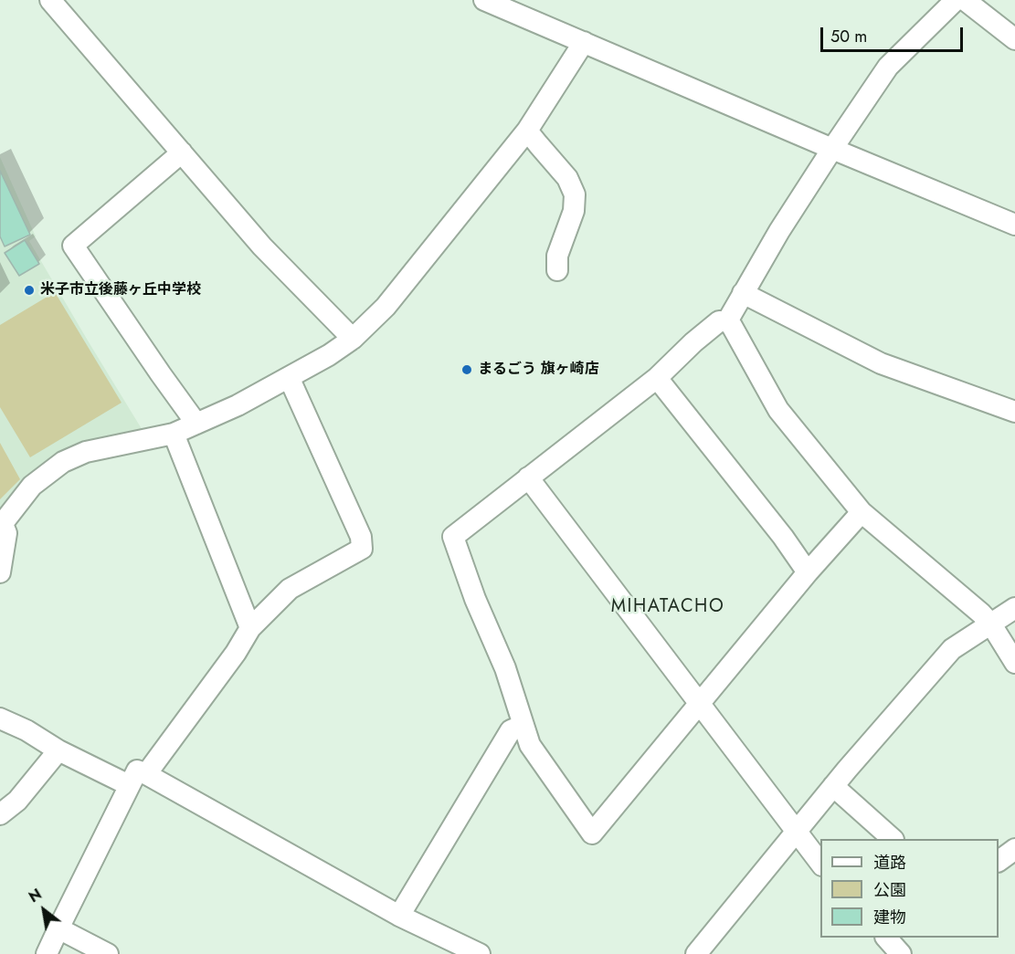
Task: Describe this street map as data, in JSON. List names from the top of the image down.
{
  "districts": ["MIHATACHO"],
  "places": ["米子市立後藤ヶ丘中学校", "まるごう 旗ヶ崎店"],
  "legend": ["道路", "公園", "建物"],
  "scale_bar": "50 m",
  "north": "top left"
}
